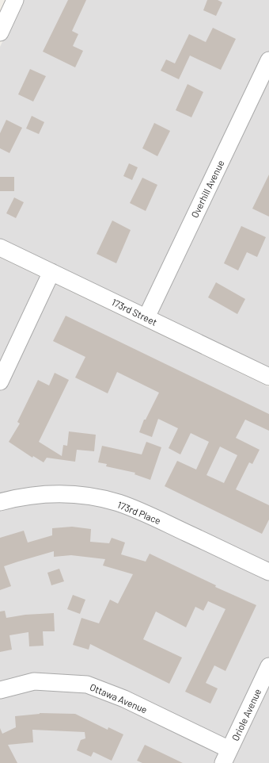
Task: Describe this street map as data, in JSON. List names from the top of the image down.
{
  "streets": {
    "street": [
      "Overhill Avenue",
      "173rd Street",
      "173rd Place",
      "Ottawa Avenue",
      "Oriole Avenue"
    ]
  },
  "crossings": [
    ["Overhill Avenue", "173rd Street"],
    ["Ottawa Avenue", "Oriole Avenue"]
  ]
}
